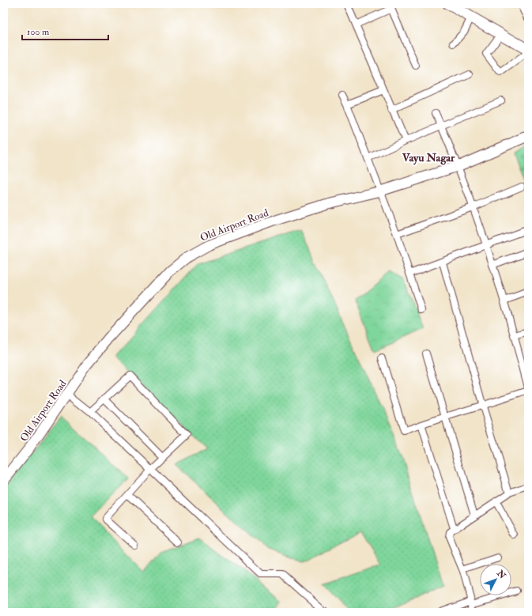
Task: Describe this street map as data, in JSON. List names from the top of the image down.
{
  "streets": {
    "main road": ["Old Airport Road"]
  },
  "districts": ["Vayu Nagar"],
  "scale_bar": "100 m",
  "north": "top right"
}
